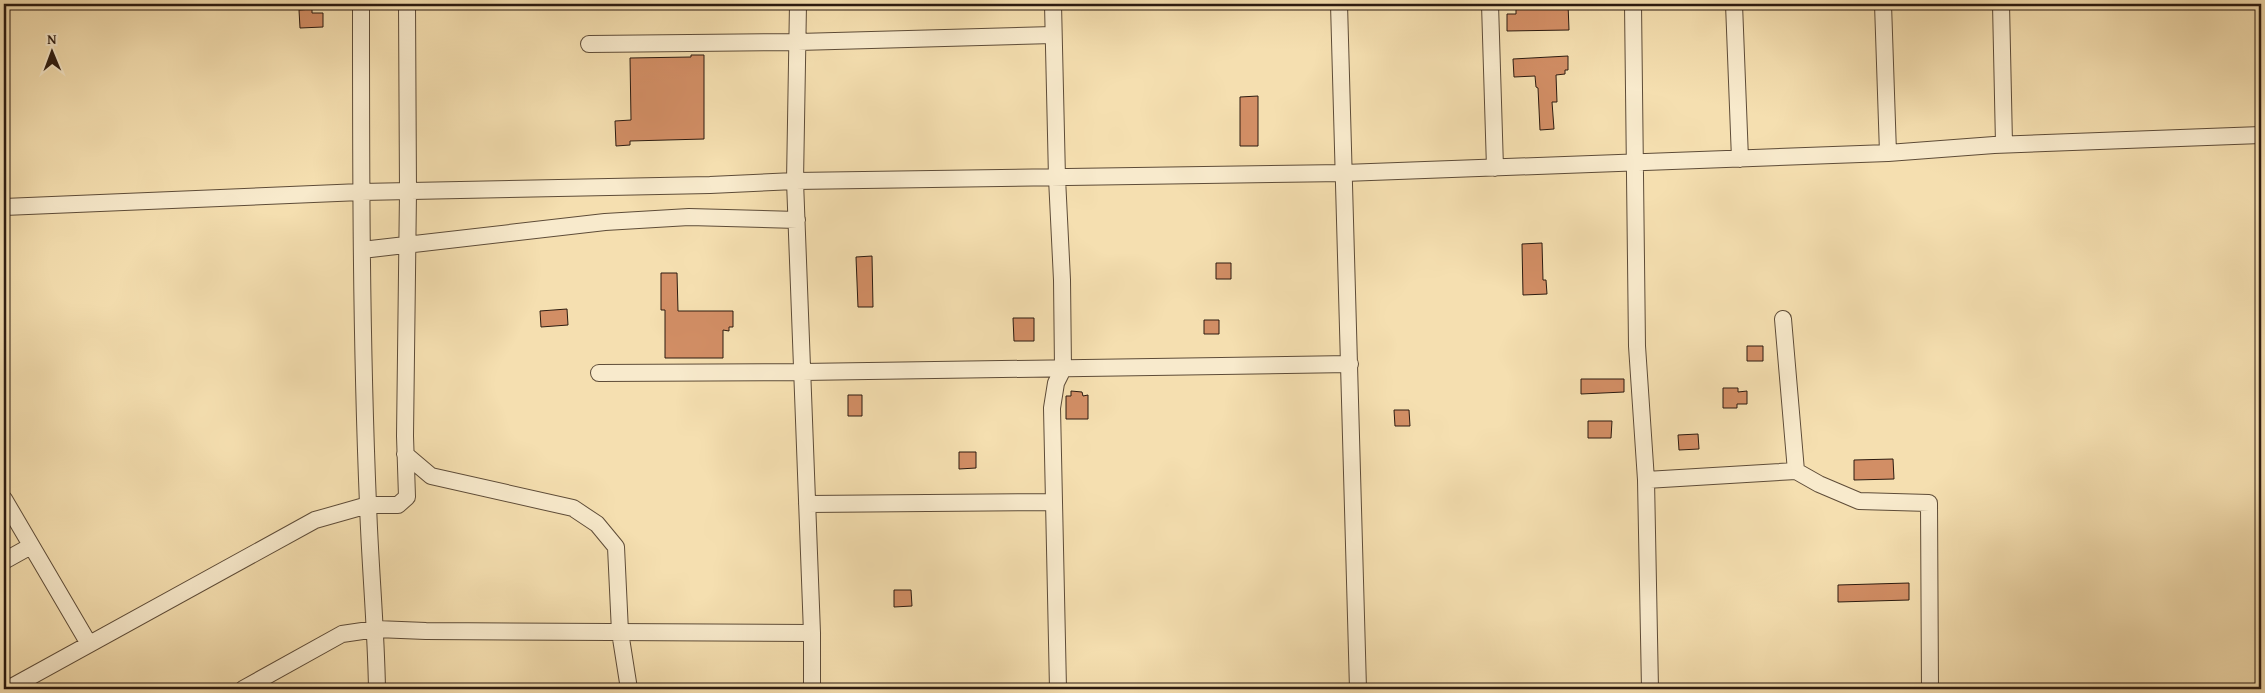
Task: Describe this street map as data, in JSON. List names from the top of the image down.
{
  "north": "top"
}
